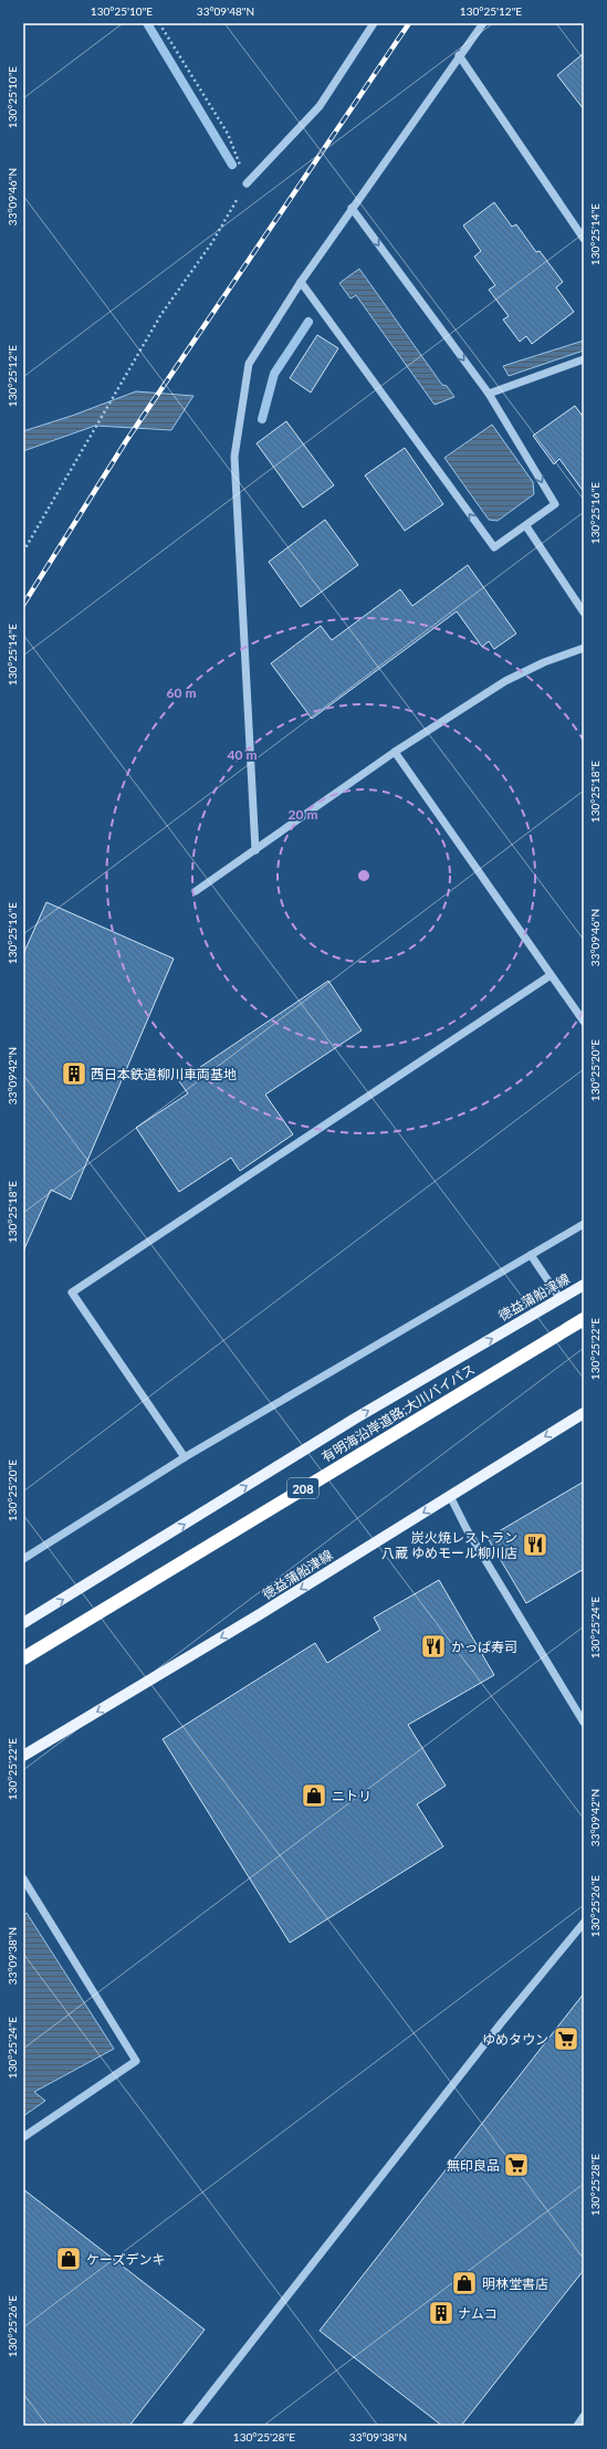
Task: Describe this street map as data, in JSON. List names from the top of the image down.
{
  "streets": {
    "highway": ["有明海沿岸道路;大川バイパス", "208"],
    "main road": ["徳益蒲船津線"]
  },
  "places": {
    "building": ["西日本鉄道柳川車両基地", "ナムコ"],
    "restaurant": ["炭火焼レストラン 八蔵 ゆめモール柳川店", "かっぱ寿司"],
    "shop": ["ニトリ", "ケーズデンキ", "明林堂書店"],
    "supermarket": ["ゆめタウン", "無印良品"]
  },
  "coordinates": [
    "130°25'10\"E",
    "33°09'48\"N",
    "130°25'12\"E",
    "33°09'46\"N",
    "130°25'14\"E",
    "130°25'16\"E",
    "130°25'18\"E",
    "130°25'20\"E",
    "33°09'42\"N",
    "130°25'22\"E",
    "130°25'24\"E",
    "130°25'26\"E",
    "33°09'38\"N",
    "130°25'28\"E"
  ],
  "rings": ["60 m", "40 m", "20 m"]
}
